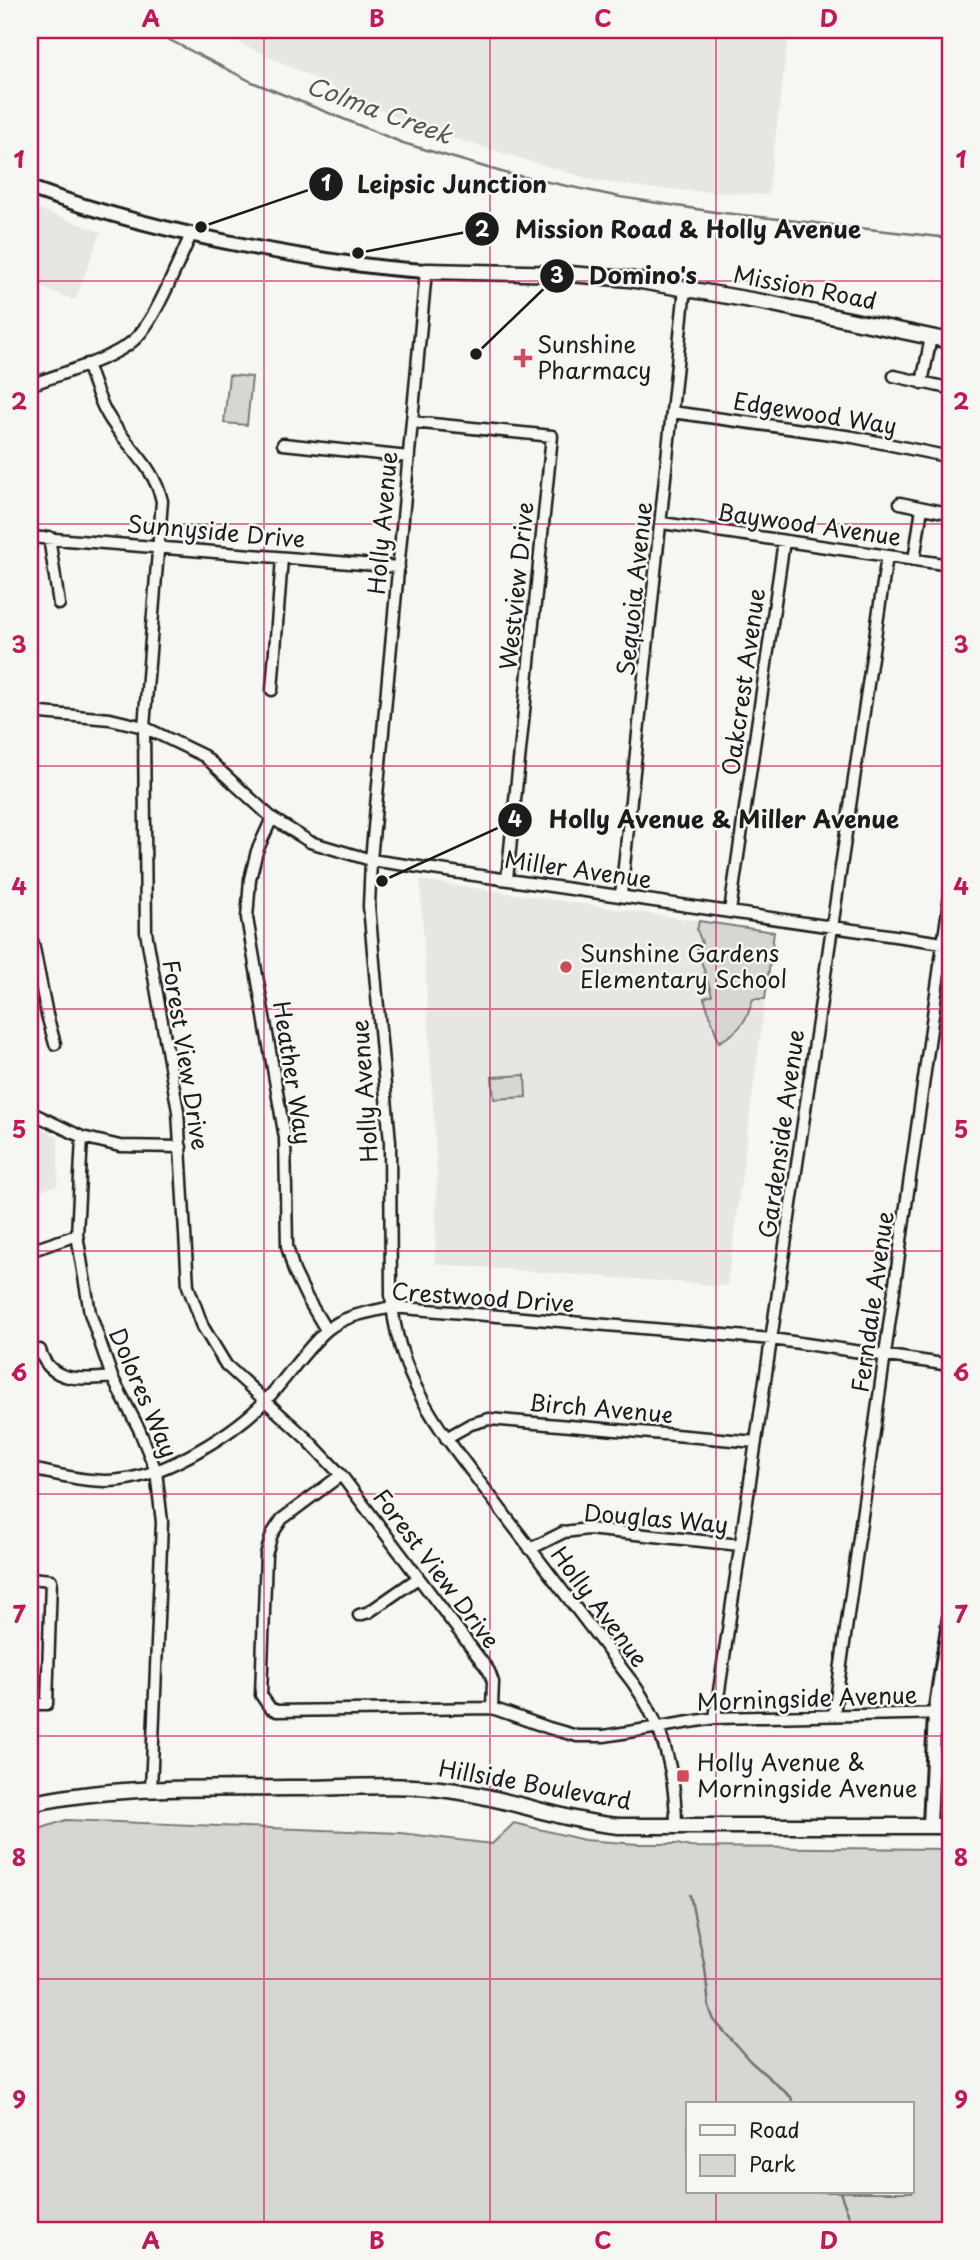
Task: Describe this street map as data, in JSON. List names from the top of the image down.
{
  "streets": {
    "main road": ["Mission Road", "Hillside Boulevard"],
    "street": [
      "Edgewood Way",
      "Holly Avenue",
      "Baywood Avenue",
      "Sunnyside Drive",
      "Westview Drive",
      "Sequoia Avenue",
      "Oakcrest Avenue",
      "Miller Avenue",
      "Forest View Drive",
      "Heather Way",
      "Gardenside Avenue",
      "Crestwood Drive",
      "Ferndale Avenue",
      "Dolores Way",
      "Birch Avenue",
      "Douglas Way",
      "Morningside Avenue"
    ]
  },
  "crossings": [
    ["Mission Road", "Holly Avenue"],
    ["Mission Road", "Sequoia Avenue"],
    ["Edgewood Way", "Sequoia Avenue"],
    ["Holly Avenue", "Sunnyside Drive"],
    ["Holly Avenue", "Westview Drive"],
    ["Holly Avenue", "Miller Avenue"],
    ["Holly Avenue", "Crestwood Drive"],
    ["Holly Avenue", "Birch Avenue"],
    ["Holly Avenue", "Douglas Way"],
    ["Holly Avenue", "Morningside Avenue"],
    ["Holly Avenue", "Hillside Boulevard"],
    ["Baywood Avenue", "Sequoia Avenue"],
    ["Baywood Avenue", "Oakcrest Avenue"],
    ["Baywood Avenue", "Gardenside Avenue"],
    ["Sunnyside Drive", "Forest View Drive"],
    ["Westview Drive", "Miller Avenue"],
    ["Sequoia Avenue", "Miller Avenue"],
    ["Oakcrest Avenue", "Miller Avenue"],
    ["Miller Avenue", "Forest View Drive"],
    ["Miller Avenue", "Heather Way"],
    ["Miller Avenue", "Gardenside Avenue"],
    ["Miller Avenue", "Ferndale Avenue"],
    ["Forest View Drive", "Crestwood Drive"],
    ["Forest View Drive", "Morningside Avenue"],
    ["Heather Way", "Crestwood Drive"],
    ["Gardenside Avenue", "Crestwood Drive"],
    ["Gardenside Avenue", "Birch Avenue"],
    ["Gardenside Avenue", "Douglas Way"],
    ["Gardenside Avenue", "Morningside Avenue"],
    ["Crestwood Drive", "Ferndale Avenue"],
    ["Crestwood Drive", "Dolores Way"],
    ["Ferndale Avenue", "Morningside Avenue"],
    ["Dolores Way", "Hillside Boulevard"]
  ],
  "water": ["Colma Creek"],
  "places": {
    "other": [
      "Leipsic Junction",
      "Mission Road & Holly Avenue",
      "Domino's",
      "Holly Avenue & Miller Avenue",
      "Sunshine Gardens Elementary School"
    ],
    "health": ["Sunshine Pharmacy"],
    "transit": ["Holly Avenue & Morningside Avenue"]
  },
  "legend": ["Road", "Park"],
  "grid": {
    "columns": [
      "A",
      "B",
      "C",
      "D"
    ],
    "rows": [
      "1",
      "2",
      "3",
      "4",
      "5",
      "6",
      "7",
      "8",
      "9"
    ]
  }
}
